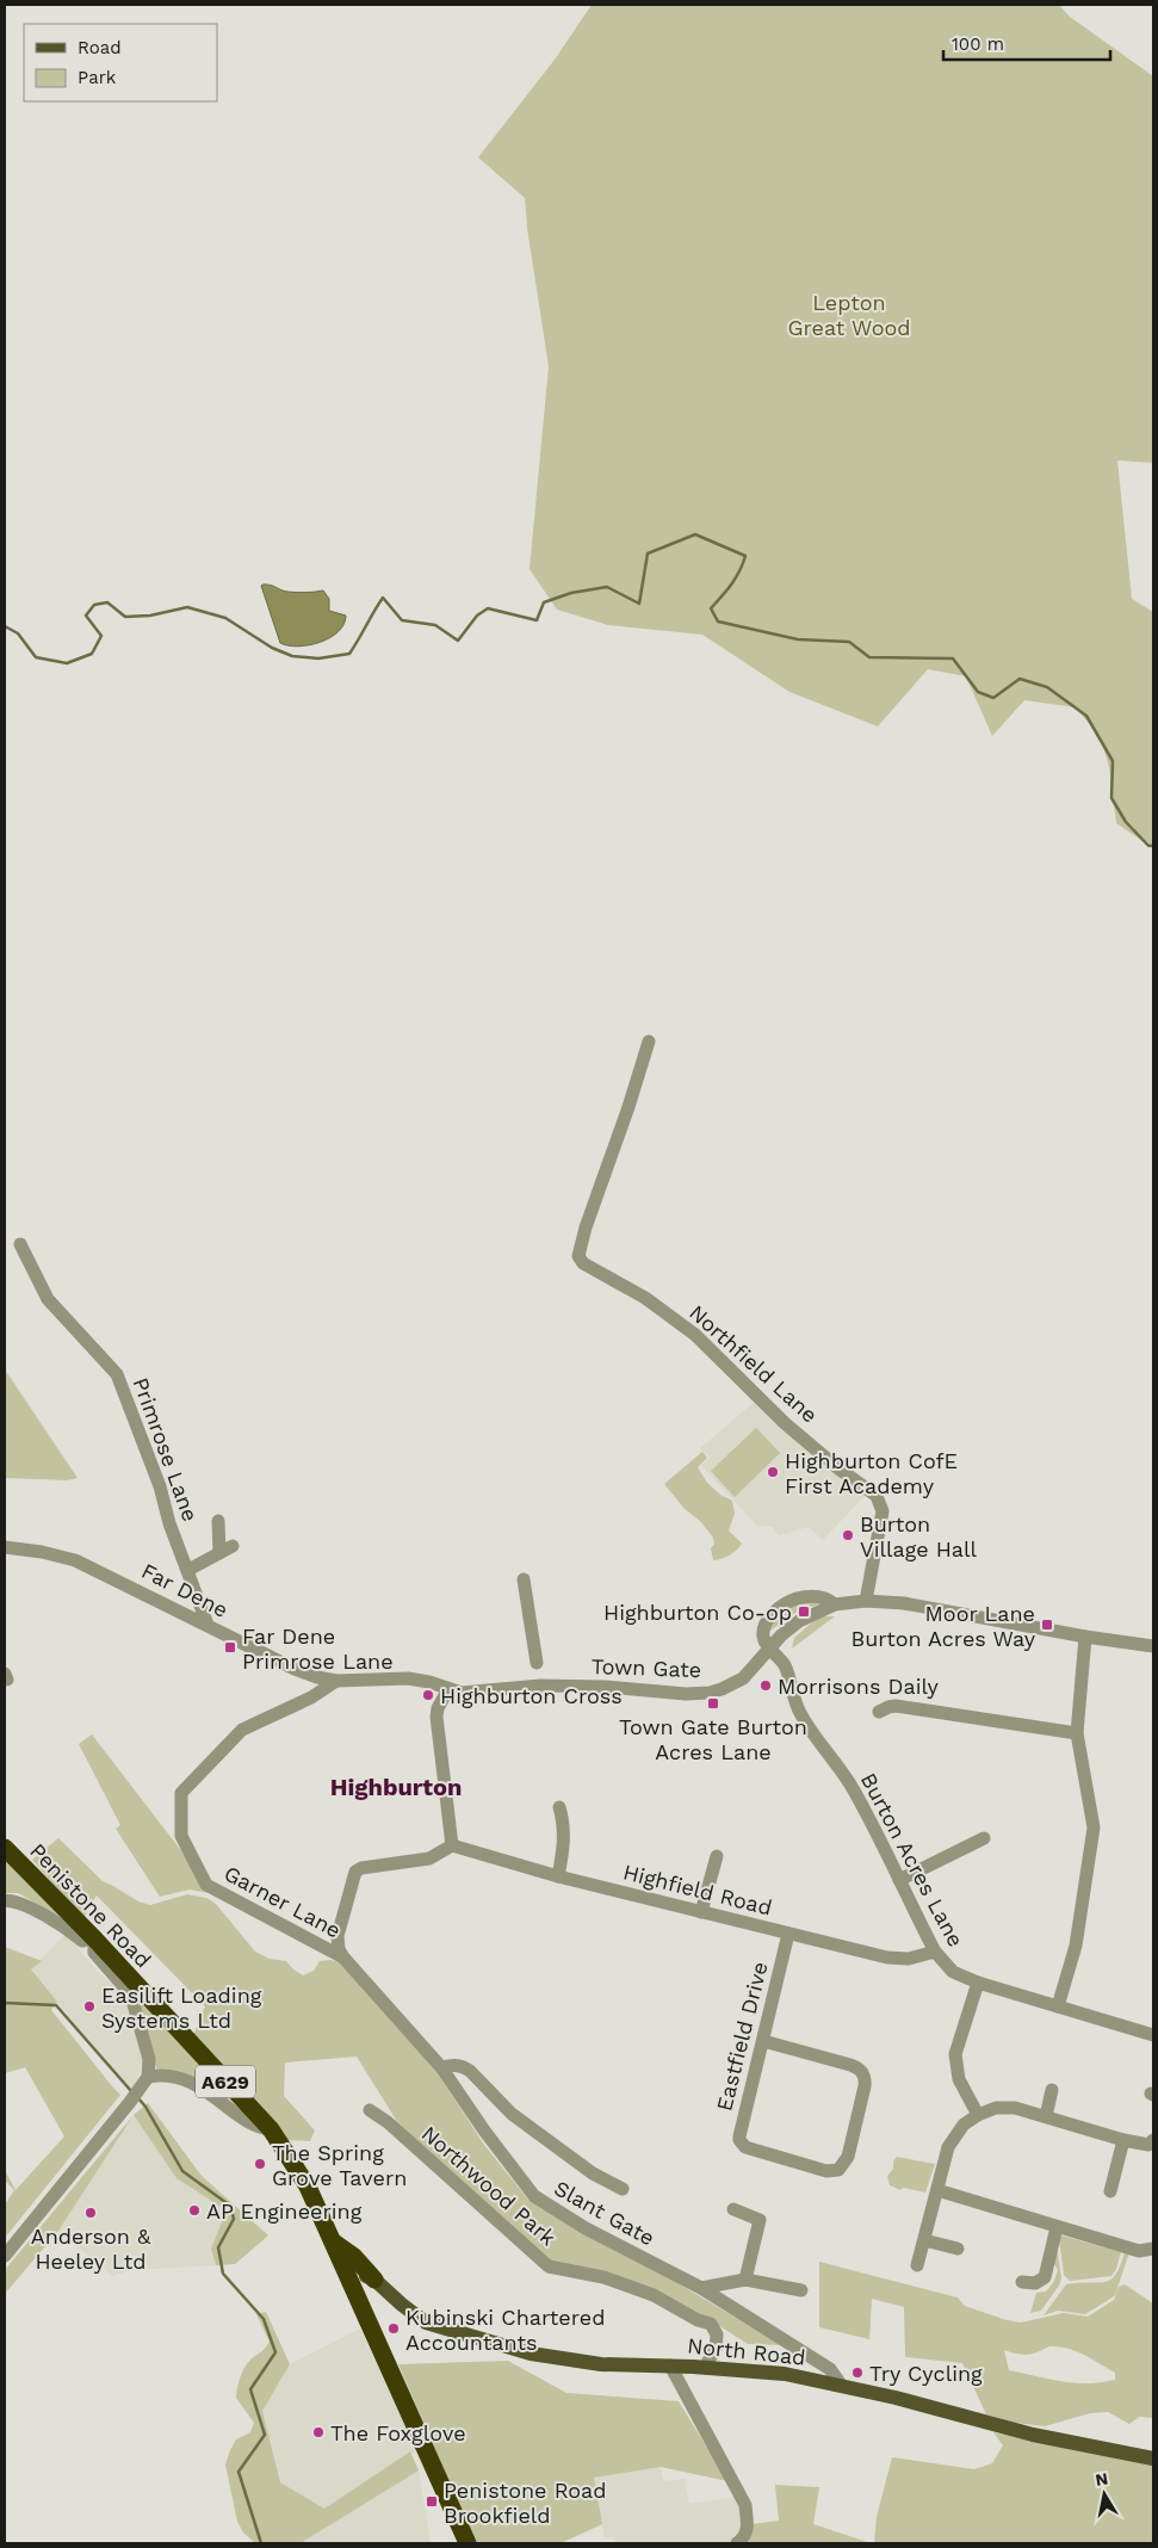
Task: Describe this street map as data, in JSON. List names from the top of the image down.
{
  "streets": {
    "highway": ["Penistone Road", "A629"],
    "main road": ["North Road"],
    "street": [
      "Northfield Lane",
      "Primrose Lane",
      "Far Dene",
      "Town Gate",
      "Burton Acres Lane",
      "Highfield Road",
      "Garner Lane",
      "Eastfield Drive",
      "Northwood Park",
      "Slant Gate"
    ]
  },
  "crossings": [
    ["Primrose Lane", "Far Dene"],
    ["Far Dene", "Town Gate"],
    ["Far Dene", "Garner Lane"],
    ["Town Gate", "Burton Acres Lane"],
    ["Burton Acres Lane", "Highfield Road"],
    ["Highfield Road", "Eastfield Drive"],
    ["Garner Lane", "Slant Gate"],
    ["Northwood Park", "North Road"],
    ["Slant Gate", "North Road"]
  ],
  "districts": ["Highburton"],
  "parks": ["Lepton Great Wood"],
  "places": {
    "other": [
      "Highburton CofE First Academy",
      "Burton Village Hall",
      "Morrisons Daily",
      "Highburton Cross",
      "Easilift Loading Systems Ltd",
      "The Spring Grove Tavern",
      "AP Engineering",
      "Anderson & Heeley Ltd",
      "Kubinski Chartered Accountants",
      "Try Cycling",
      "The Foxglove"
    ],
    "transit": [
      "Highburton Co-op",
      "Moor Lane Burton Acres Way",
      "Far Dene Primrose Lane",
      "Town Gate Burton Acres Lane",
      "Penistone Road Brookfield"
    ]
  },
  "legend": ["Road", "Park"],
  "scale_bar": "100 m",
  "north": "top"
}
